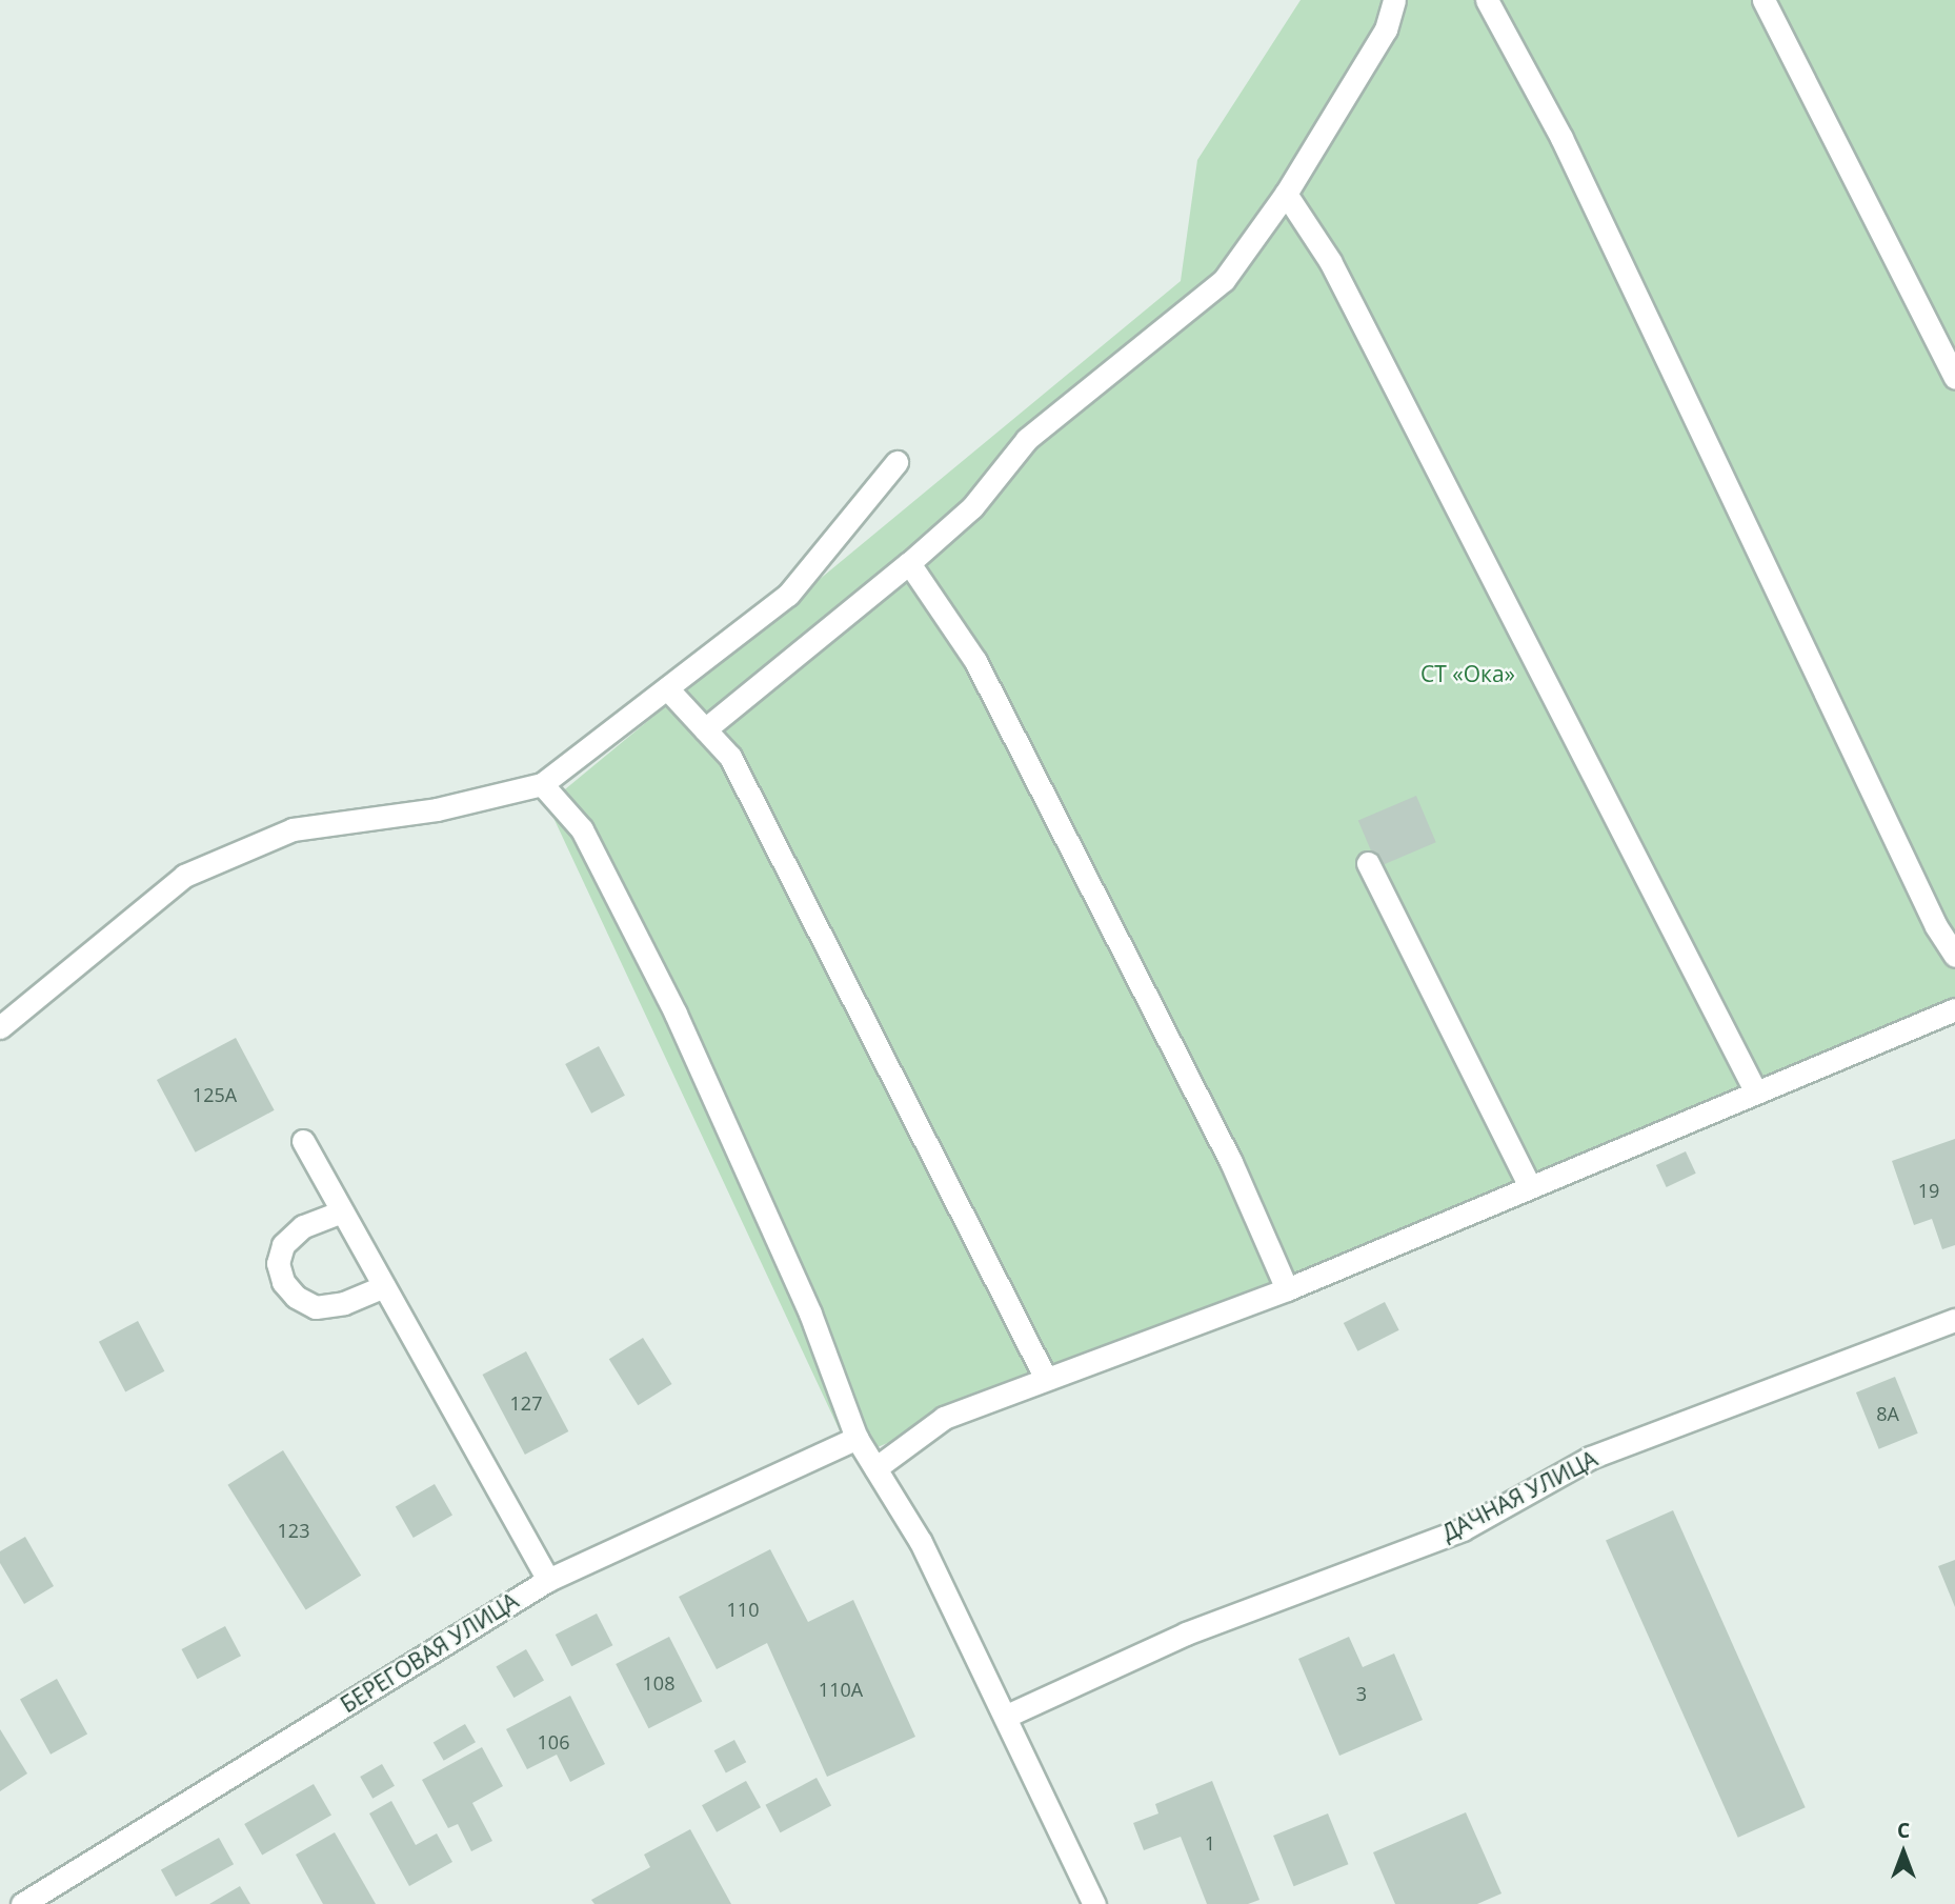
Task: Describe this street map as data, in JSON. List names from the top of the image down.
{
  "streets": {
    "street": ["ДАЧНАЯ УЛИЦА", "БЕРЕГОВАЯ УЛИЦА"]
  },
  "parks": ["СТ «Ока»"],
  "house_numbers": [
    "125А",
    "19",
    "127",
    "8А",
    "123",
    "110",
    "108",
    "110А",
    "3",
    "106",
    "1"
  ],
  "north": "top"
}
